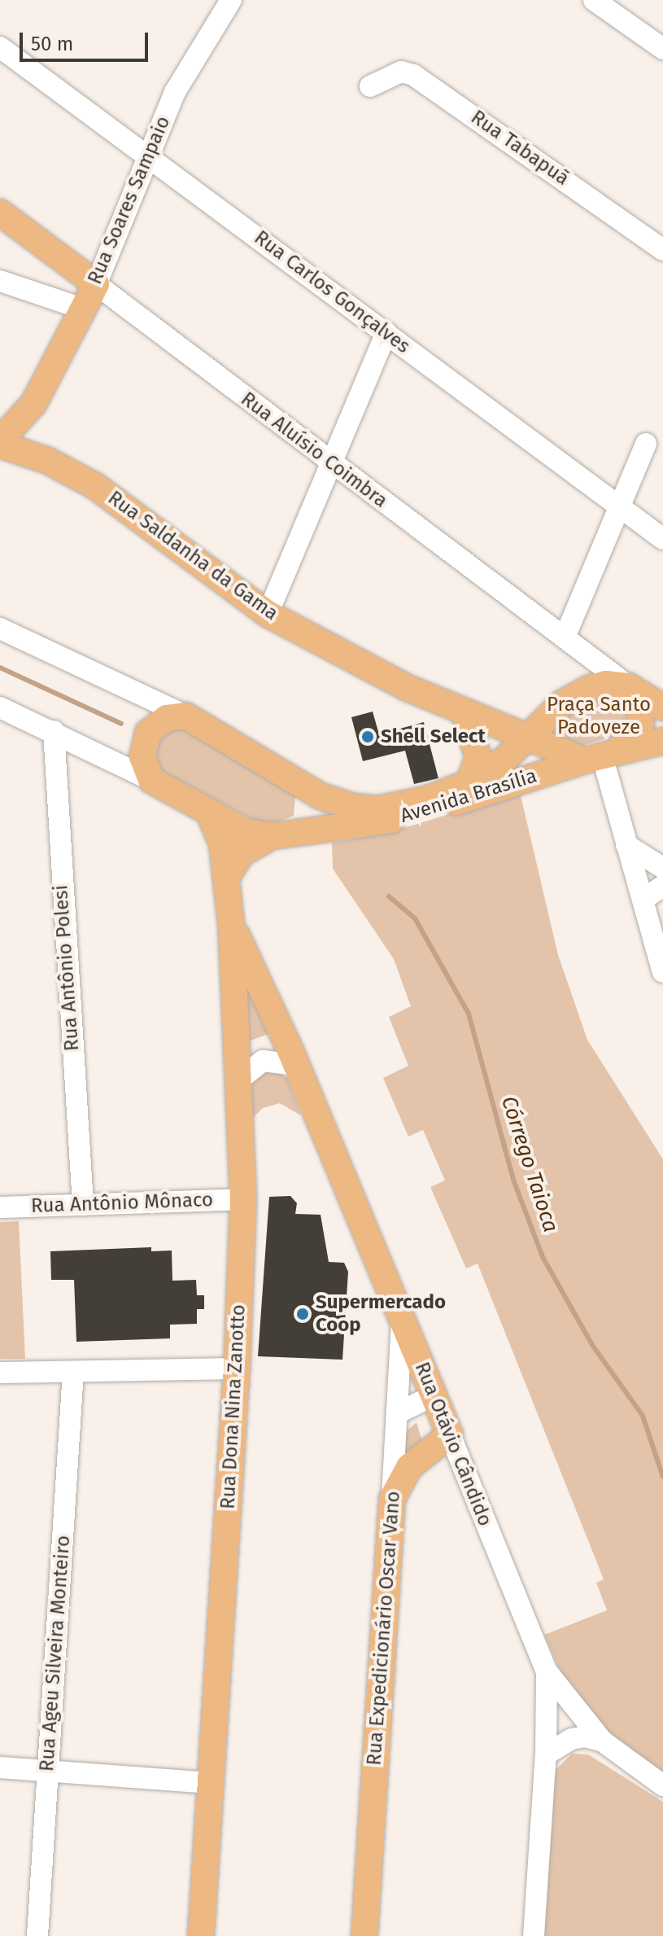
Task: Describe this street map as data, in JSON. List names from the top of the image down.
{
  "streets": {
    "main road": [
      "Rua Soares Sampaio",
      "Rua Aluísio Coimbra",
      "Rua Saldanha da Gama",
      "Avenida Brasília",
      "Rua Dona Nina Zanotto",
      "Rua Otávio Cândido",
      "Rua Expedicionário Oscar Vano"
    ],
    "street": [
      "Rua Tabapuã",
      "Rua Carlos Gonçalves",
      "Rua Antônio Polesi",
      "Rua Antônio Mônaco",
      "Rua Ageu Silveira Monteiro"
    ]
  },
  "crossings": [
    ["Rua Soares Sampaio", "Rua Carlos Gonçalves"],
    ["Rua Soares Sampaio", "Rua Aluísio Coimbra"],
    ["Rua Soares Sampaio", "Rua Saldanha da Gama"],
    ["Rua Aluísio Coimbra", "Avenida Brasília"],
    ["Rua Saldanha da Gama", "Avenida Brasília"],
    ["Rua Antônio Polesi", "Rua Antônio Mônaco"],
    ["Rua Antônio Mônaco", "Rua Dona Nina Zanotto"],
    ["Rua Dona Nina Zanotto", "Rua Otávio Cândido"],
    ["Rua Otávio Cândido", "Rua Expedicionário Oscar Vano"]
  ],
  "water": ["Córrego Taioca"],
  "parks": ["Praça Santo Padoveze"],
  "places": ["Shell Select", "Supermercado Coop"],
  "scale_bar": "50 m"
}
